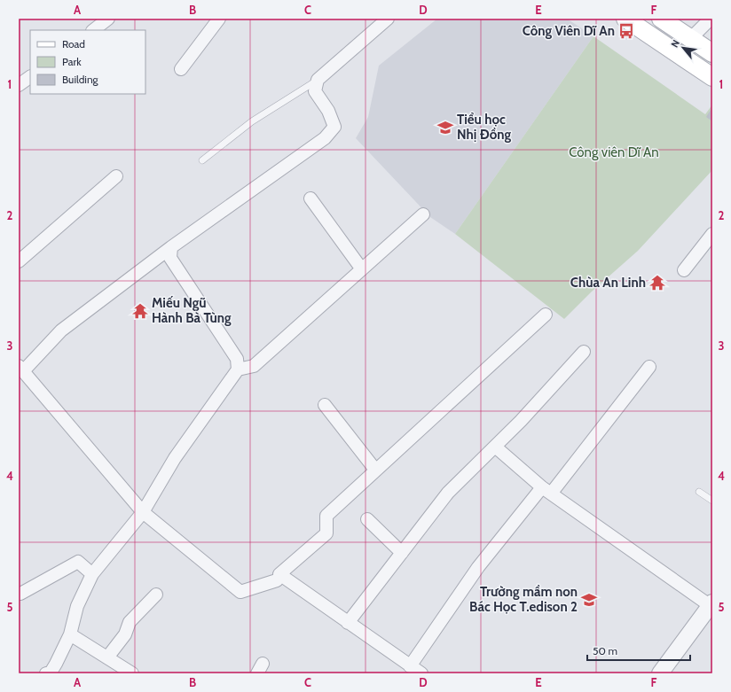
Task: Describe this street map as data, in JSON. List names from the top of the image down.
{
  "parks": ["Công viên Dĩ An"],
  "places": {
    "bus stop": ["Công Viên Dĩ An"],
    "school or university": ["Tiểu học Nhị Đồng", "Trường mầm non Bác Học T.edison 2"],
    "temple": ["Chùa An Linh", "Miếu Ngũ Hành Bà Tùng"]
  },
  "legend": ["Road", "Park", "Building"],
  "scale_bar": "50 m",
  "north": "top left",
  "grid": {
    "columns": [
      "A",
      "B",
      "C",
      "D",
      "E",
      "F"
    ],
    "rows": [
      "1",
      "2",
      "3",
      "4",
      "5"
    ]
  }
}
